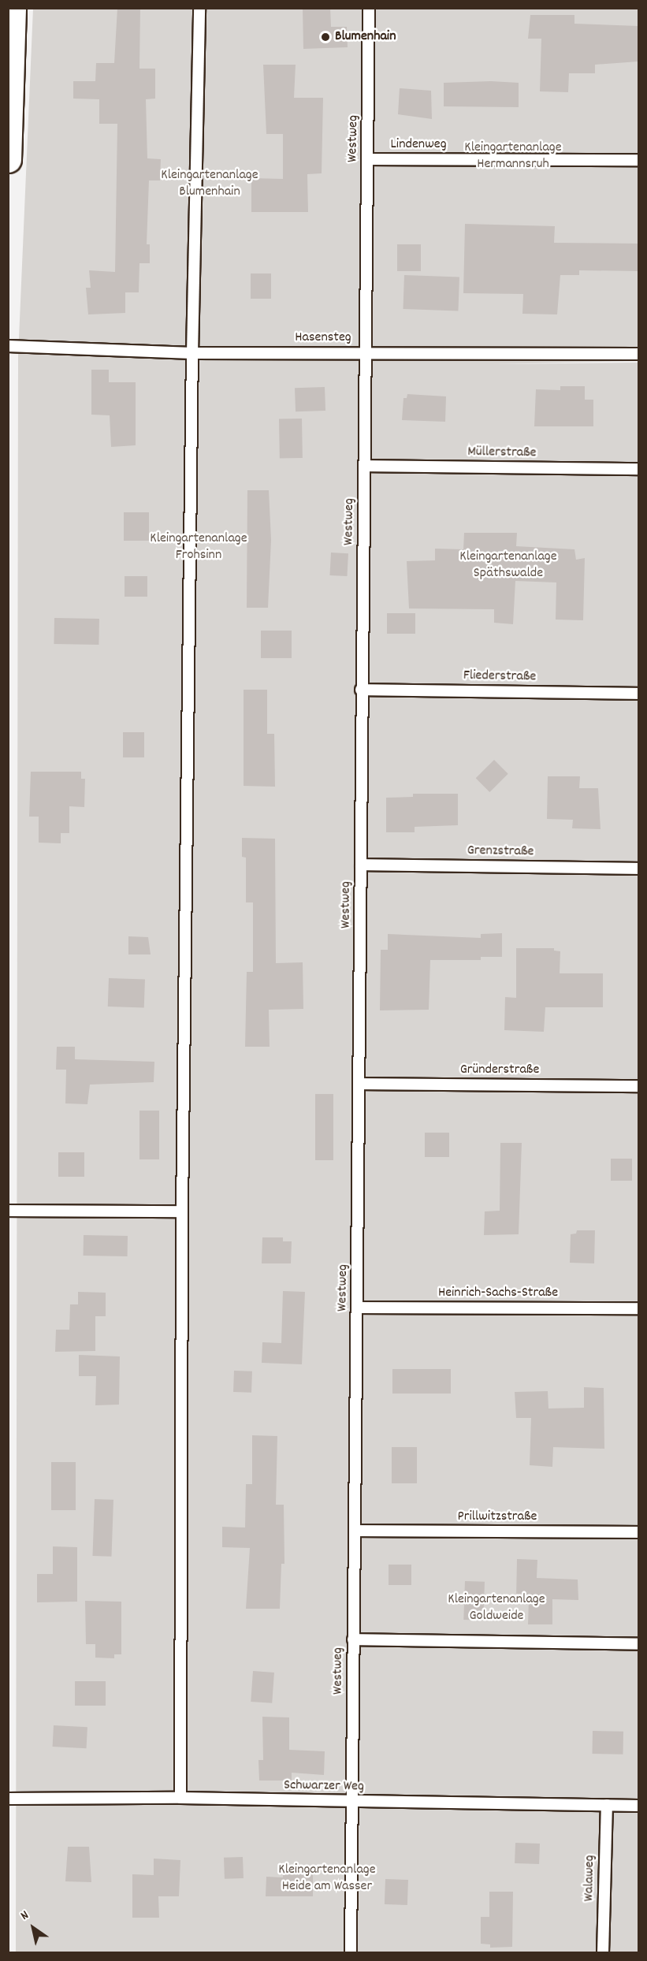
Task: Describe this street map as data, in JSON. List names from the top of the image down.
{
  "streets": {
    "lane": [
      "Westweg",
      "Lindenweg",
      "Hasensteg",
      "Müllerstraße",
      "Fliederstraße",
      "Grenzstraße",
      "Gründerstraße",
      "Heinrich-Sachs-Straße",
      "Prillwitzstraße",
      "Schwarzer Weg",
      "Walaweg"
    ]
  },
  "crossings": [
    ["Westweg", "Lindenweg"],
    ["Westweg", "Hasensteg"],
    ["Westweg", "Müllerstraße"],
    ["Westweg", "Fliederstraße"],
    ["Westweg", "Grenzstraße"],
    ["Westweg", "Gründerstraße"],
    ["Westweg", "Heinrich-Sachs-Straße"],
    ["Westweg", "Prillwitzstraße"],
    ["Westweg", "Schwarzer Weg"],
    ["Schwarzer Weg", "Walaweg"]
  ],
  "parks": [
    "Kleingartenanlage Hermannsruh",
    "Kleingartenanlage Blumenhain",
    "Kleingartenanlage Frohsinn",
    "Kleingartenanlage Späthswalde",
    "Kleingartenanlage Goldweide",
    "Kleingartenanlage Heide am Wasser"
  ],
  "places": ["Blumenhain"],
  "north": "top left"
}
